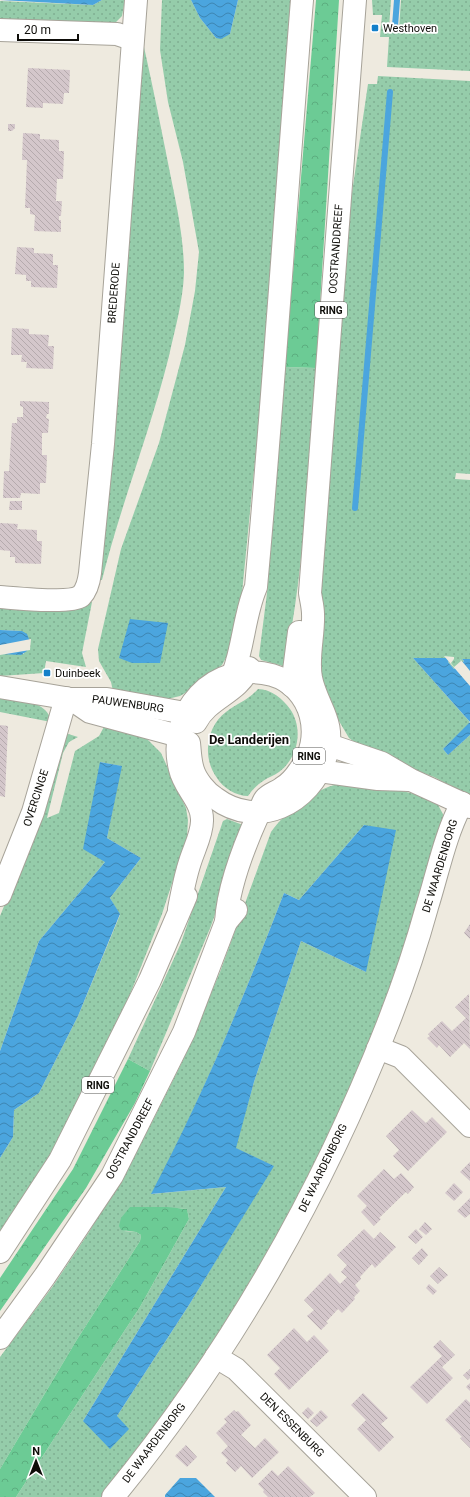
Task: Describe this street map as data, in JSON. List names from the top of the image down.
{
  "streets": {
    "main road": [
      "OOSTRANDDREEF",
      "BREDERODE",
      "RING",
      "PAUWENBURG",
      "OVERCINGE",
      "DE WAARDENBORG",
      "DEN ESSENBURG"
    ]
  },
  "crossings": [
    ["OOSTRANDDREEF", "RING"],
    ["PAUWENBURG", "OVERCINGE"],
    ["DE WAARDENBORG", "DEN ESSENBURG"]
  ],
  "districts": ["De Landerijen"],
  "places": {
    "transit": ["Westhoven", "Duinbeek"]
  },
  "scale_bar": "20 m",
  "north": "top"
}
